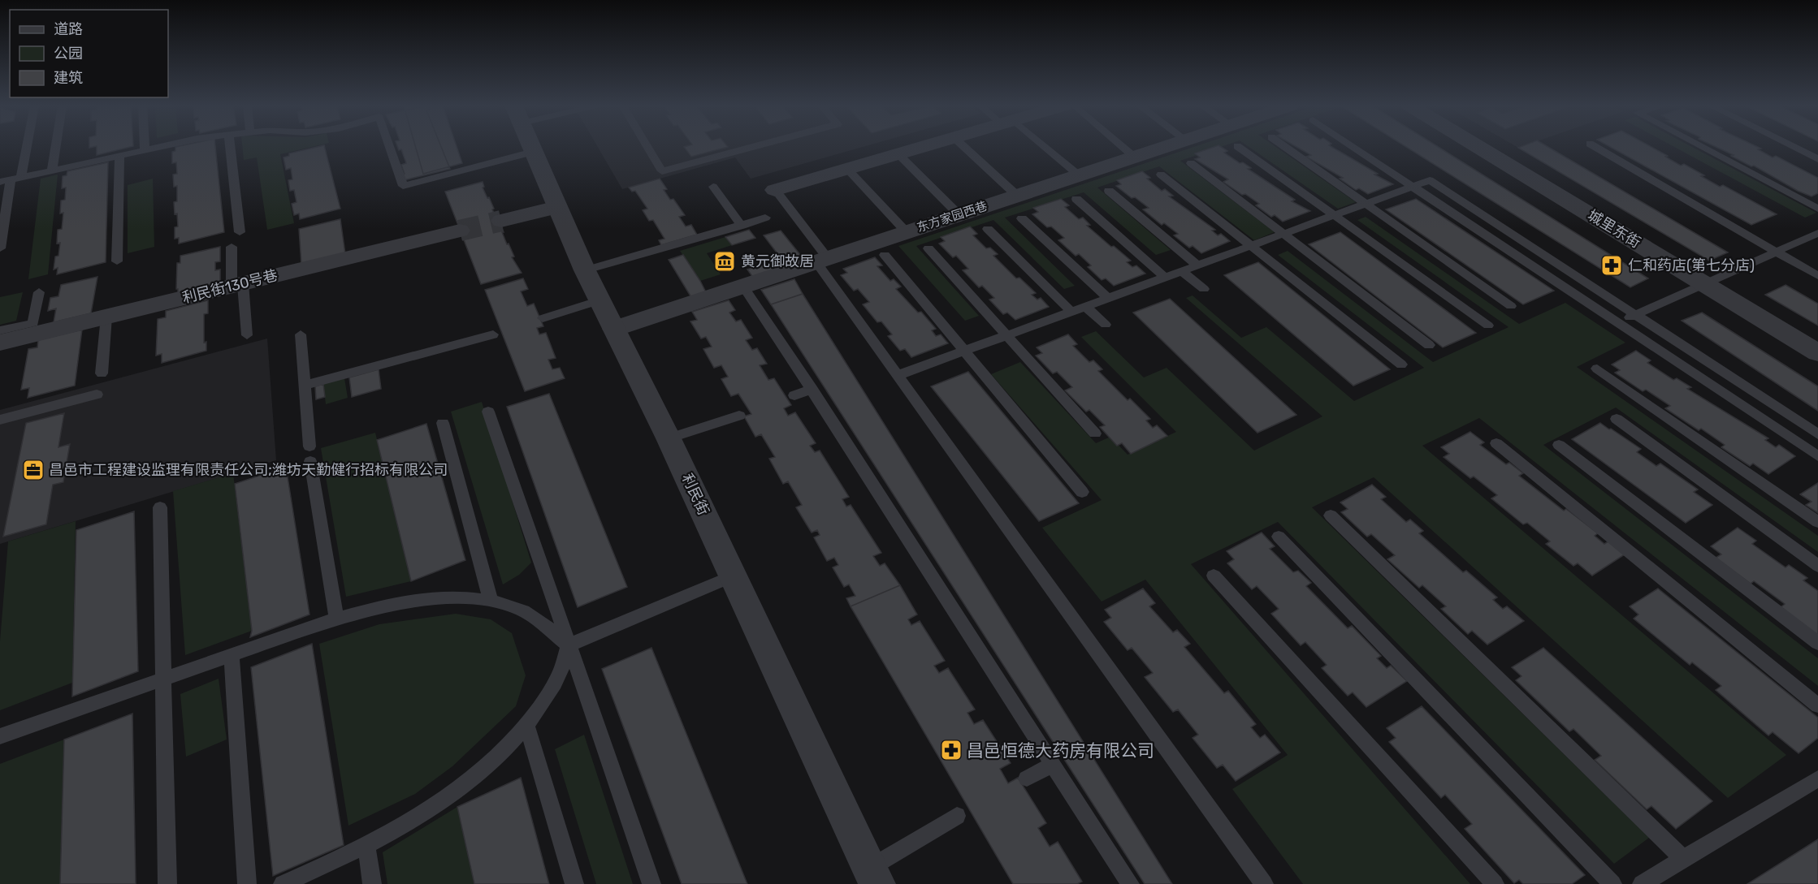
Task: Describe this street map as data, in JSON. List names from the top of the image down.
{
  "streets": {
    "street": [
      "东方家园西巷",
      "城里东街",
      "利民街130号巷",
      "利民街"
    ]
  },
  "crossings": [
    ["东方家园西巷", "利民街"]
  ],
  "places": {
    "museum": ["黄元御故居"],
    "pharmacy": ["仁和药店(第七分店)", "昌邑恒德大药房有限公司"],
    "office": ["昌邑市工程建设监理有限责任公司;潍坊天勤健行招标有限公司"]
  },
  "legend": ["道路", "公园", "建筑"]
}
